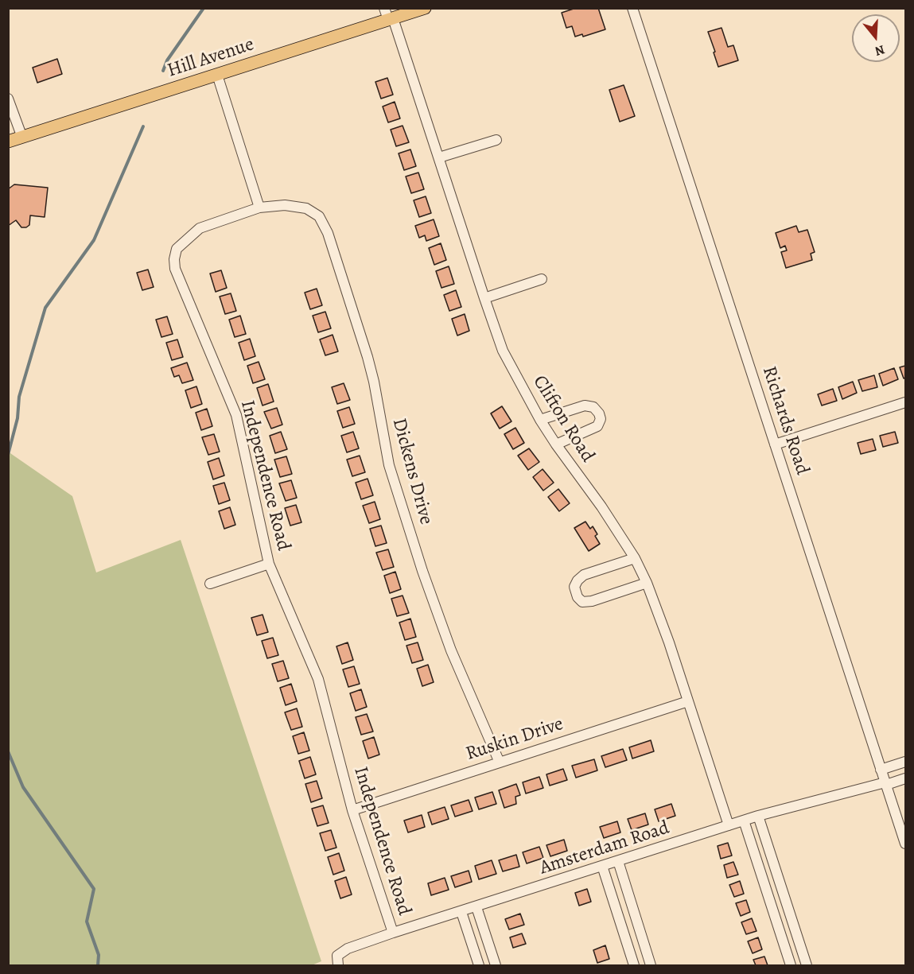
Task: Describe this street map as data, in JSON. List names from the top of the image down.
{
  "streets": {
    "main road": ["Hill Avenue"],
    "street": [
      "Clifton Road",
      "Richards Road",
      "Dickens Drive",
      "Independence Road",
      "Ruskin Drive",
      "Amsterdam Road"
    ]
  },
  "crossings": [
    ["Hill Avenue", "Clifton Road"],
    ["Clifton Road", "Ruskin Drive"],
    ["Clifton Road", "Amsterdam Road"],
    ["Richards Road", "Amsterdam Road"],
    ["Dickens Drive", "Independence Road"],
    ["Dickens Drive", "Ruskin Drive"],
    ["Independence Road", "Ruskin Drive"],
    ["Independence Road", "Amsterdam Road"]
  ],
  "north": "bottom"
}
